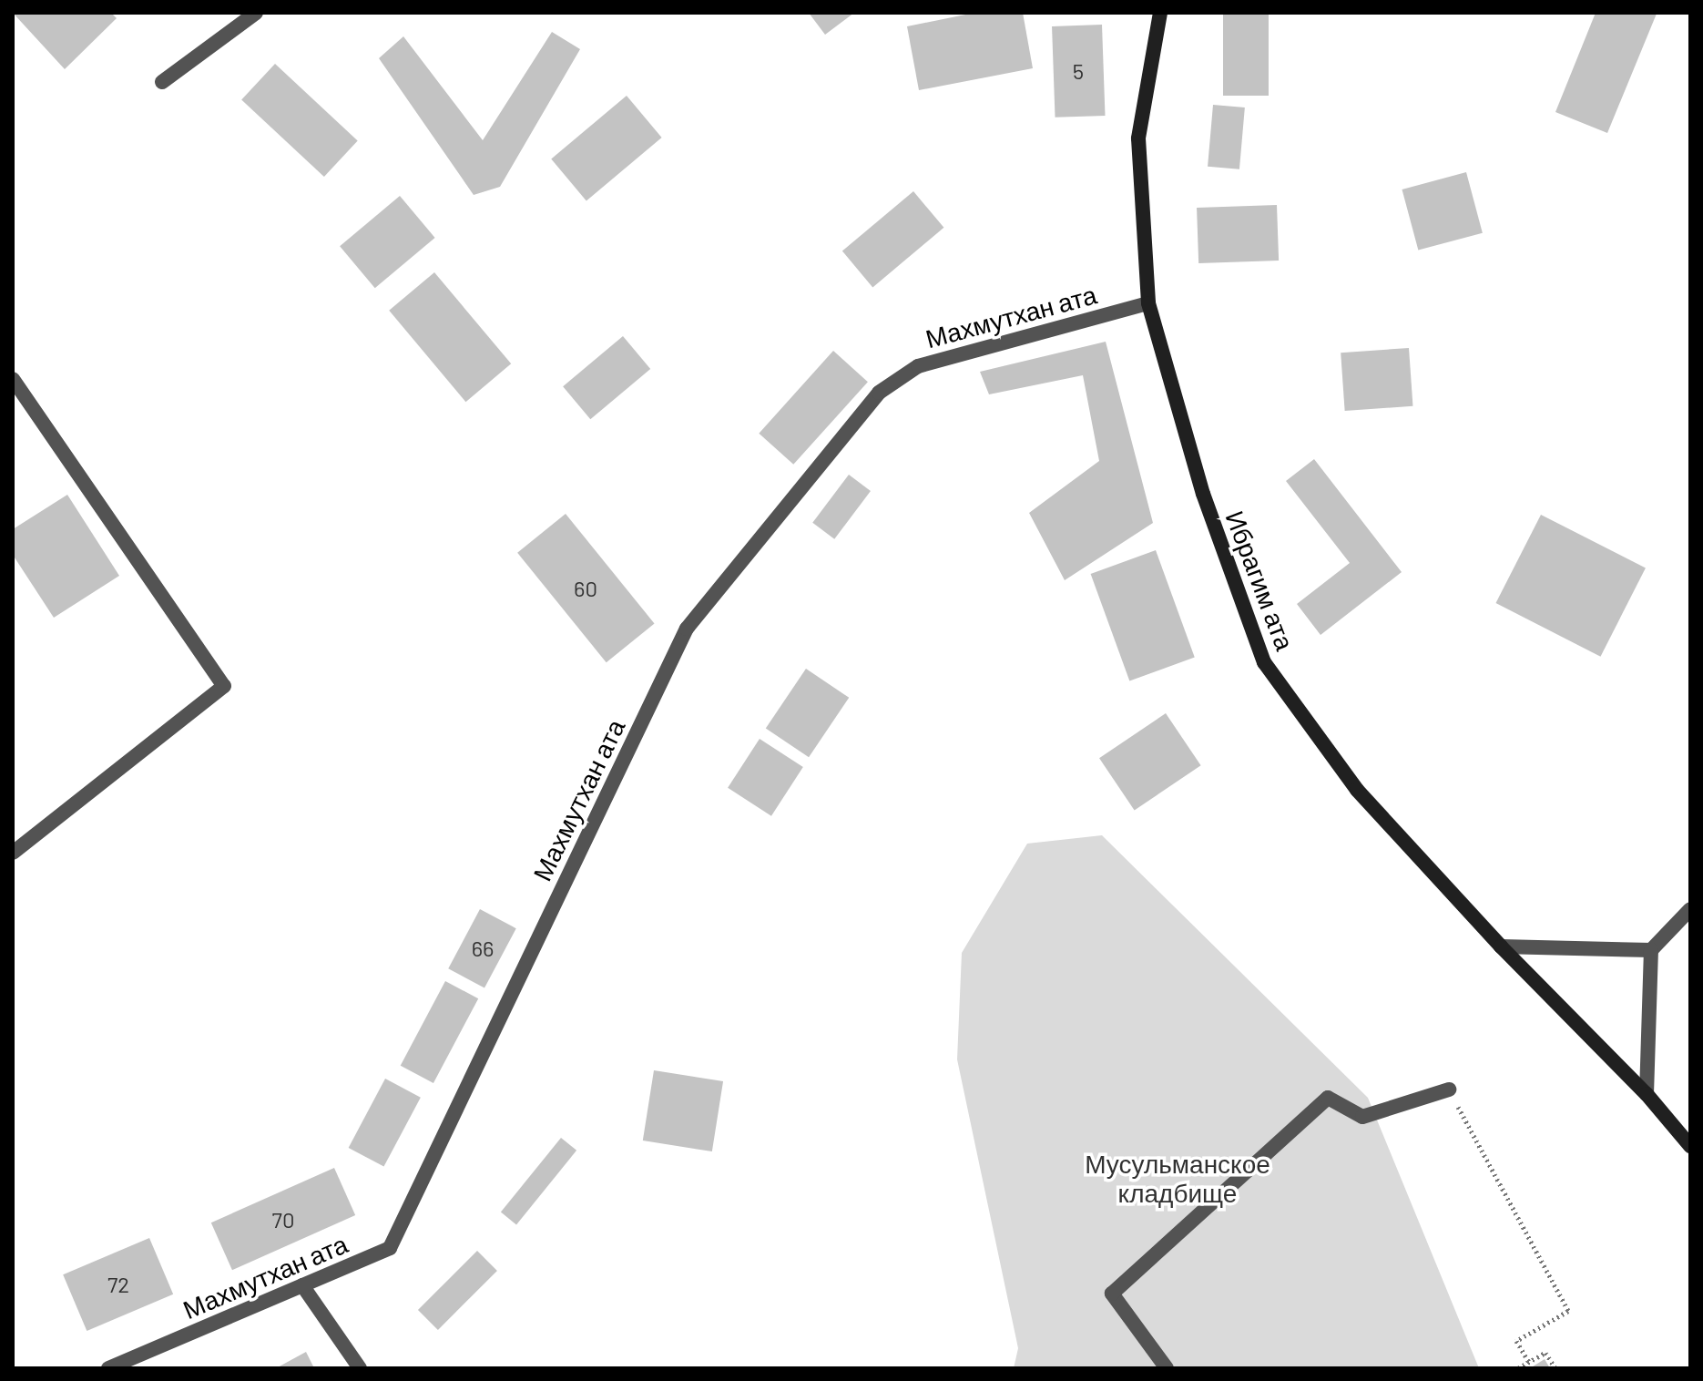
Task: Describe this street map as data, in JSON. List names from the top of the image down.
{
  "streets": {
    "street": ["Махмутхан ата", "Ибрагим ата"]
  },
  "crossings": [
    ["Махмутхан ата", "Ибрагим ата"]
  ],
  "parks": ["Мусульманское кладбище"],
  "house_numbers": [
    "5",
    "60",
    "66",
    "70",
    "72"
  ]
}
